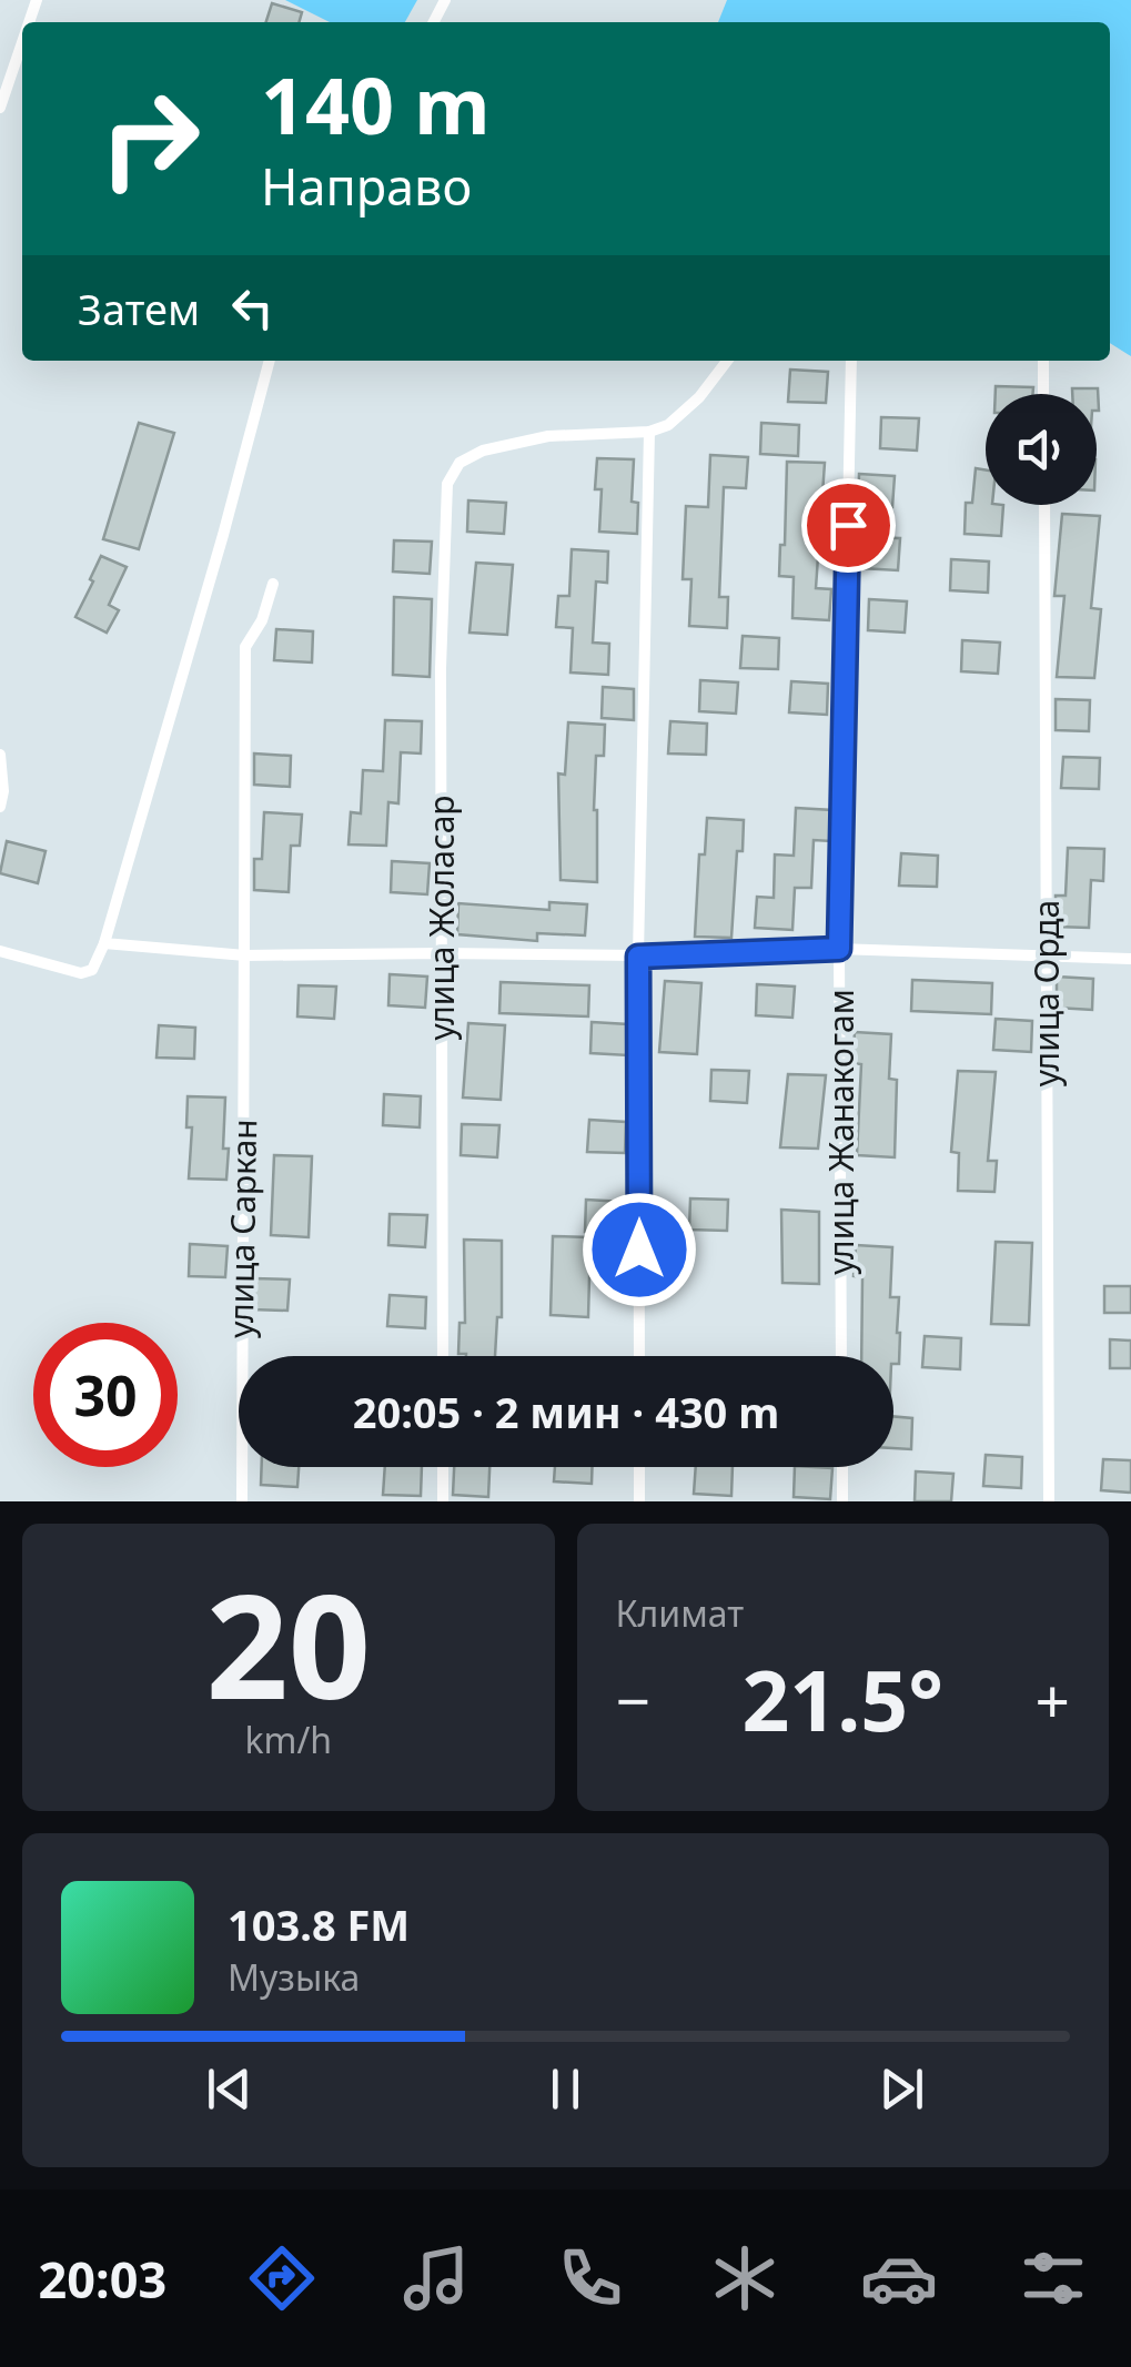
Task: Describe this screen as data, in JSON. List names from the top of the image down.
{
  "streets": {
    "street": [
      "улица Жоласар",
      "улица Орда",
      "улица Жанакогам",
      "улица Саркан"
    ]
  },
  "page": {
    "turn": ["140 m", "Направо"],
    "then": "Затем",
    "limit": "30",
    "trip": "20:05 · 2 мин · 430 m",
    "tile": [
      ["20", "km/h"],
      "Климат"
    ],
    "heat": ["−", "21.5°", "+"],
    "song": ["103.8 FM", "Музыка"],
    "tabs": "20:03"
  }
}
